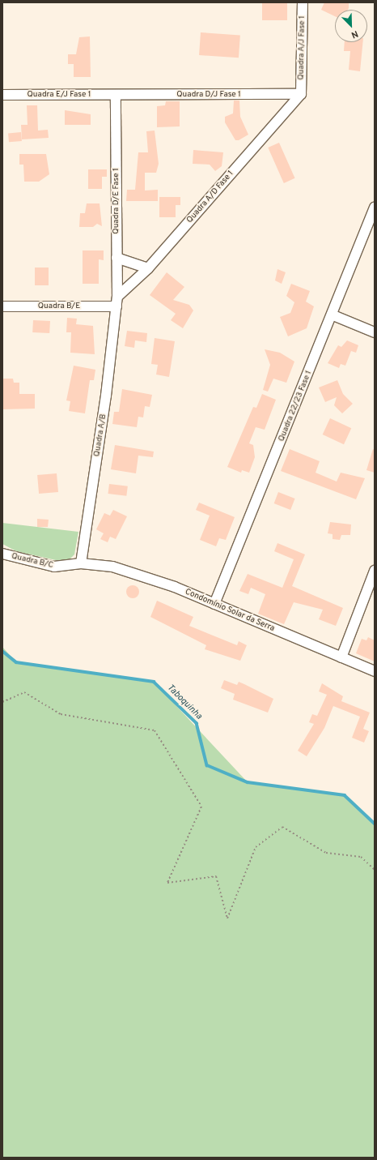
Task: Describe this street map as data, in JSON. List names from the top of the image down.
{
  "streets": {
    "street": [
      "Quadra A/J Fase 1",
      "Quadra E/J Fase 1",
      "Quadra D/J Fase 1",
      "Quadra A/D Fase 1",
      "Quadra D/E Fase 1",
      "Quadra B/E",
      "Quadra 22/23 Fase 1",
      "Quadra A/B",
      "Quadra B/C",
      "Condomínio Solar da Serra"
    ]
  },
  "crossings": [
    ["Quadra A/J Fase 1", "Quadra D/J Fase 1"],
    ["Quadra A/J Fase 1", "Quadra A/D Fase 1"],
    ["Quadra E/J Fase 1", "Quadra D/J Fase 1"],
    ["Quadra E/J Fase 1", "Quadra D/E Fase 1"],
    ["Quadra D/J Fase 1", "Quadra A/D Fase 1"],
    ["Quadra D/J Fase 1", "Quadra D/E Fase 1"],
    ["Quadra A/D Fase 1", "Quadra D/E Fase 1"],
    ["Quadra A/D Fase 1", "Quadra B/E"],
    ["Quadra A/D Fase 1", "Quadra A/B"],
    ["Quadra D/E Fase 1", "Quadra B/E"],
    ["Quadra D/E Fase 1", "Quadra A/B"],
    ["Quadra B/E", "Quadra A/B"],
    ["Quadra 22/23 Fase 1", "Condomínio Solar da Serra"],
    ["Quadra A/B", "Quadra B/C"],
    ["Quadra A/B", "Condomínio Solar da Serra"],
    ["Quadra B/C", "Condomínio Solar da Serra"]
  ],
  "water": ["Taboquinha"],
  "north": "bottom right"
}
